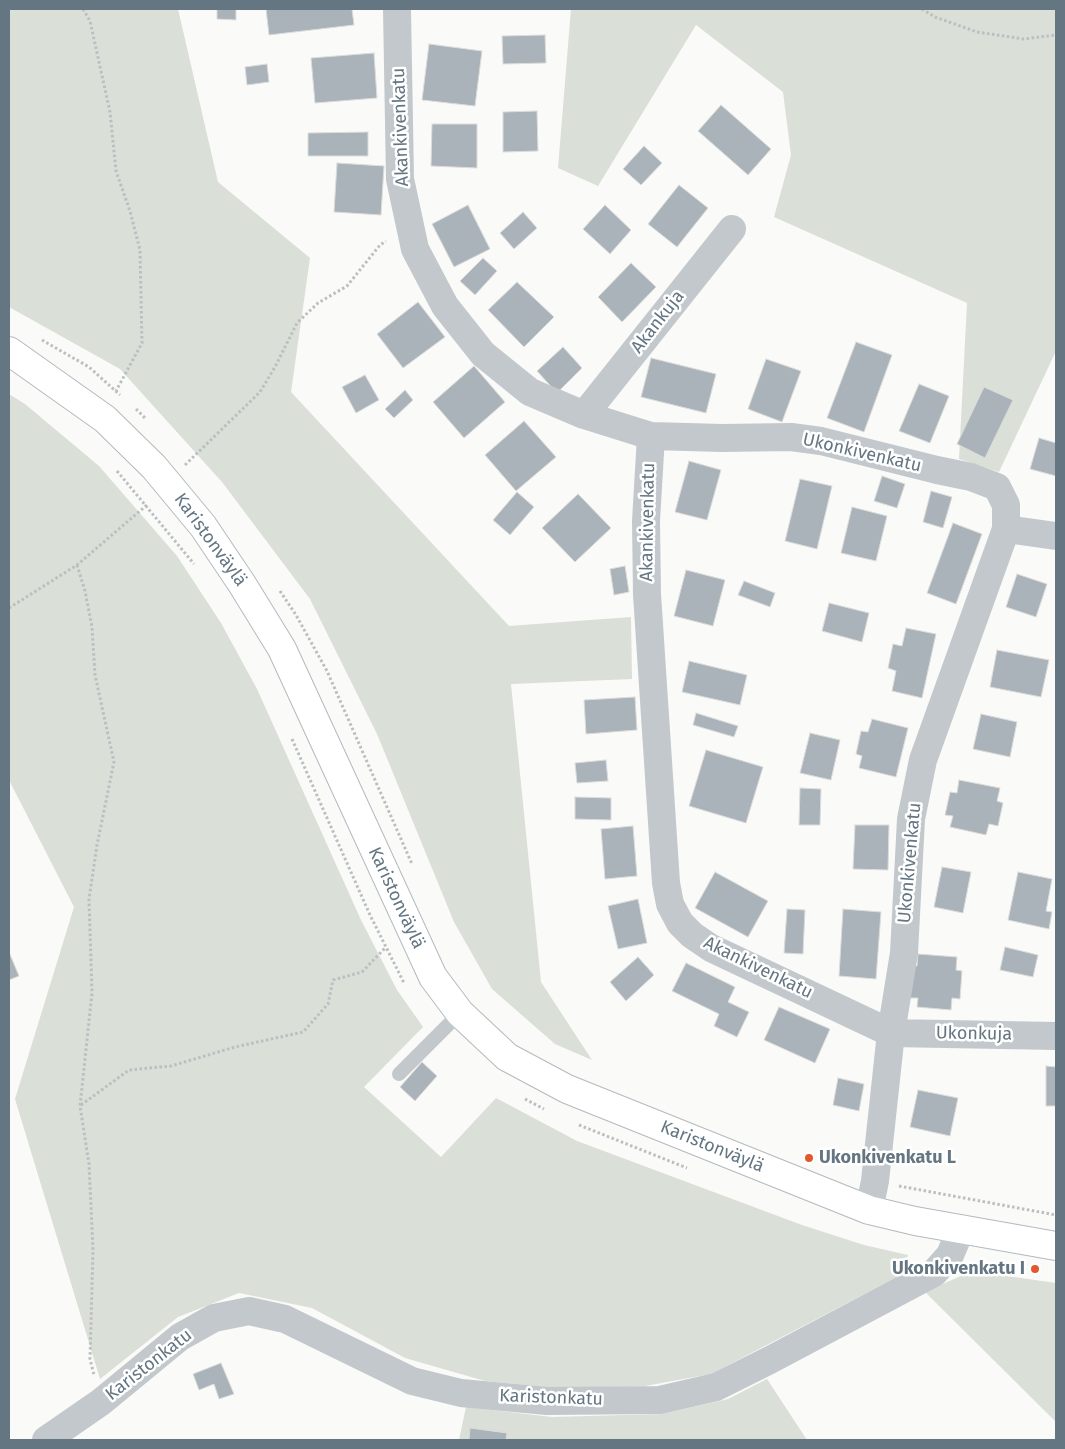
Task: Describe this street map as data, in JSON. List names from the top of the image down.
{
  "streets": {
    "street": [
      "Akankivenkatu",
      "Akankuja",
      "Ukonkivenkatu",
      "Karistonväylä",
      "Ukonkuja",
      "Karistonkatu"
    ]
  },
  "crossings": [
    ["Akankivenkatu", "Akankuja"],
    ["Akankivenkatu", "Ukonkivenkatu"],
    ["Akankivenkatu", "Ukonkuja"],
    ["Ukonkivenkatu", "Karistonväylä"],
    ["Ukonkivenkatu", "Ukonkuja"],
    ["Karistonväylä", "Karistonkatu"]
  ],
  "places": ["Ukonkivenkatu L", "Ukonkivenkatu I"]
}
